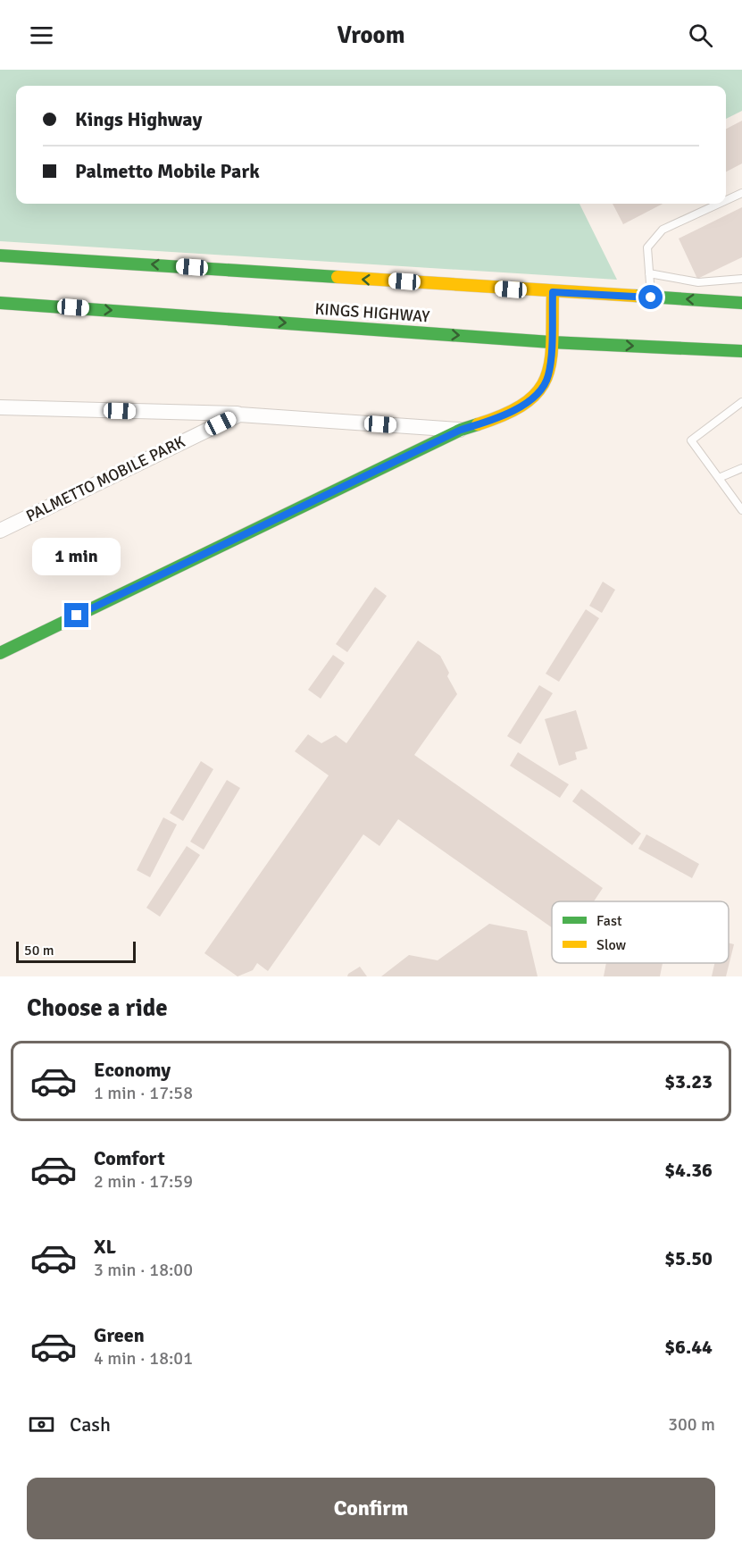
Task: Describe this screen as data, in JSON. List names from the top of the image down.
{
  "streets": {
    "main road": ["KINGS HIGHWAY", "PALMETTO MOBILE PARK"]
  },
  "crossings": [
    ["KINGS HIGHWAY", "PALMETTO MOBILE PARK"]
  ],
  "legend": ["Fast", "Slow"],
  "scale_bar": "50 m",
  "page": {
    "header": "Vroom",
    "banner": ["Kings Highway", "Palmetto Mobile Park"],
    "bubble": "1 min",
    "scale": "50 m",
    "heading": "Choose a ride",
    "list": [
      {
        "name": "Economy",
        "note": "1 min · 17:58",
        "value": "$3.23"
      },
      {
        "name": "Comfort",
        "note": "2 min · 17:59",
        "value": "$4.36"
      },
      {
        "name": "XL",
        "note": "3 min · 18:00",
        "value": "$5.50"
      },
      {
        "name": "Green",
        "note": "4 min · 18:01",
        "value": "$6.44"
      }
    ],
    "pay": ["Cash", "300 m"],
    "buttons": "Confirm"
  }
}
